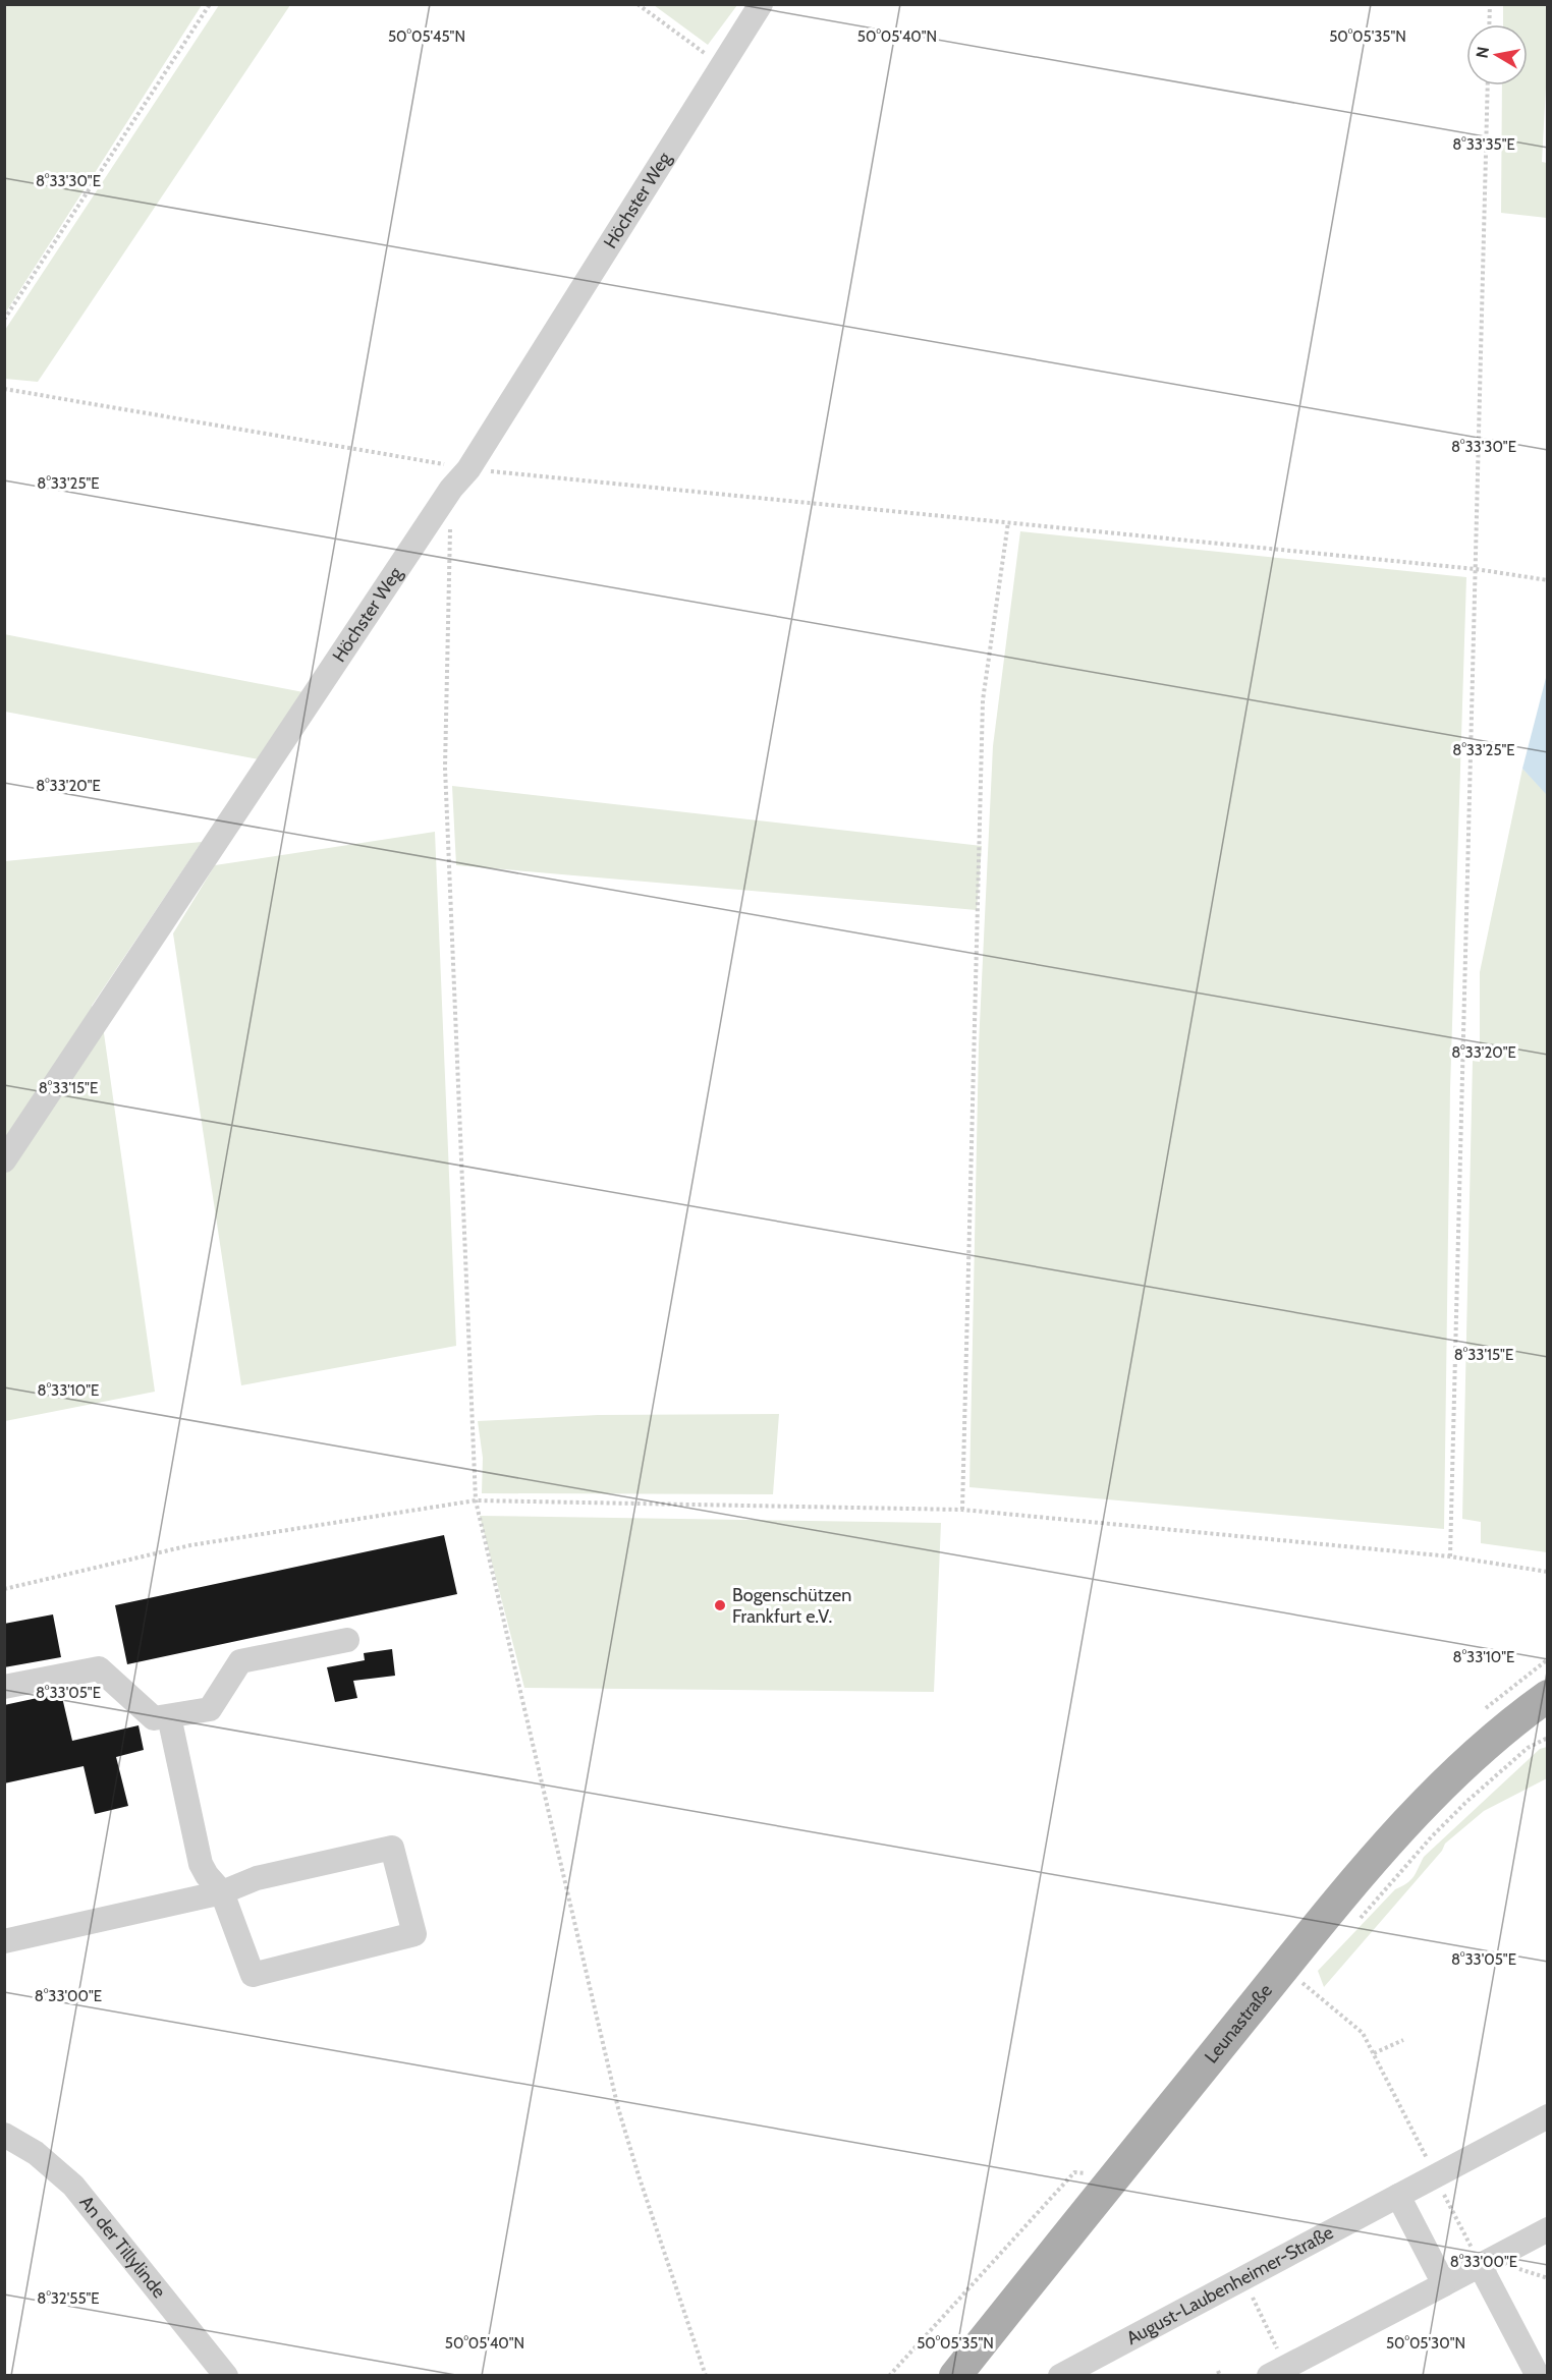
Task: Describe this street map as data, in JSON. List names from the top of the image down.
{
  "streets": {
    "main road": ["Leunastraße"],
    "lane": ["Höchster Weg", "An der Tillylinde", "August-Laubenheimer-Straße"]
  },
  "places": ["Bogenschützen Frankfurt e.V."],
  "north": "left",
  "coordinates": [
    "50°05'45\"N",
    "50°05'40\"N",
    "50°05'35\"N",
    "8°33'35\"E",
    "8°33'30\"E",
    "8°33'25\"E",
    "8°33'20\"E",
    "8°33'15\"E",
    "8°33'10\"E",
    "8°33'05\"E",
    "8°33'00\"E",
    "8°32'55\"E",
    "50°05'30\"N"
  ]
}
